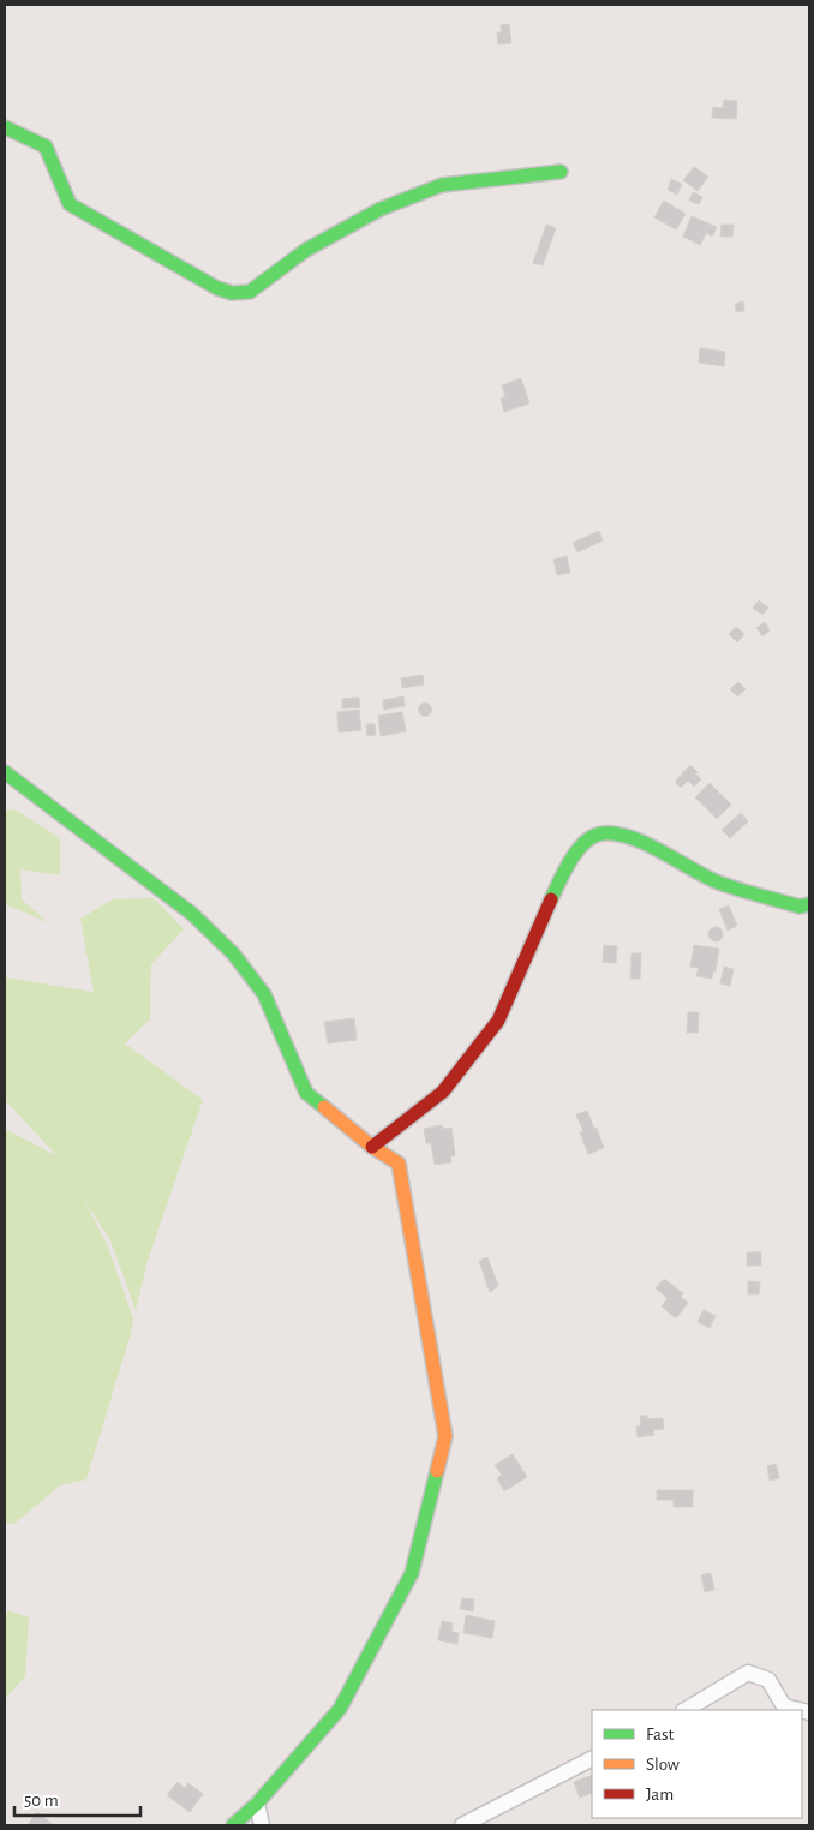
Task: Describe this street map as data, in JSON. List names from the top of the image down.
{
  "legend": ["Fast", "Slow", "Jam"],
  "scale_bar": "50 m"
}
